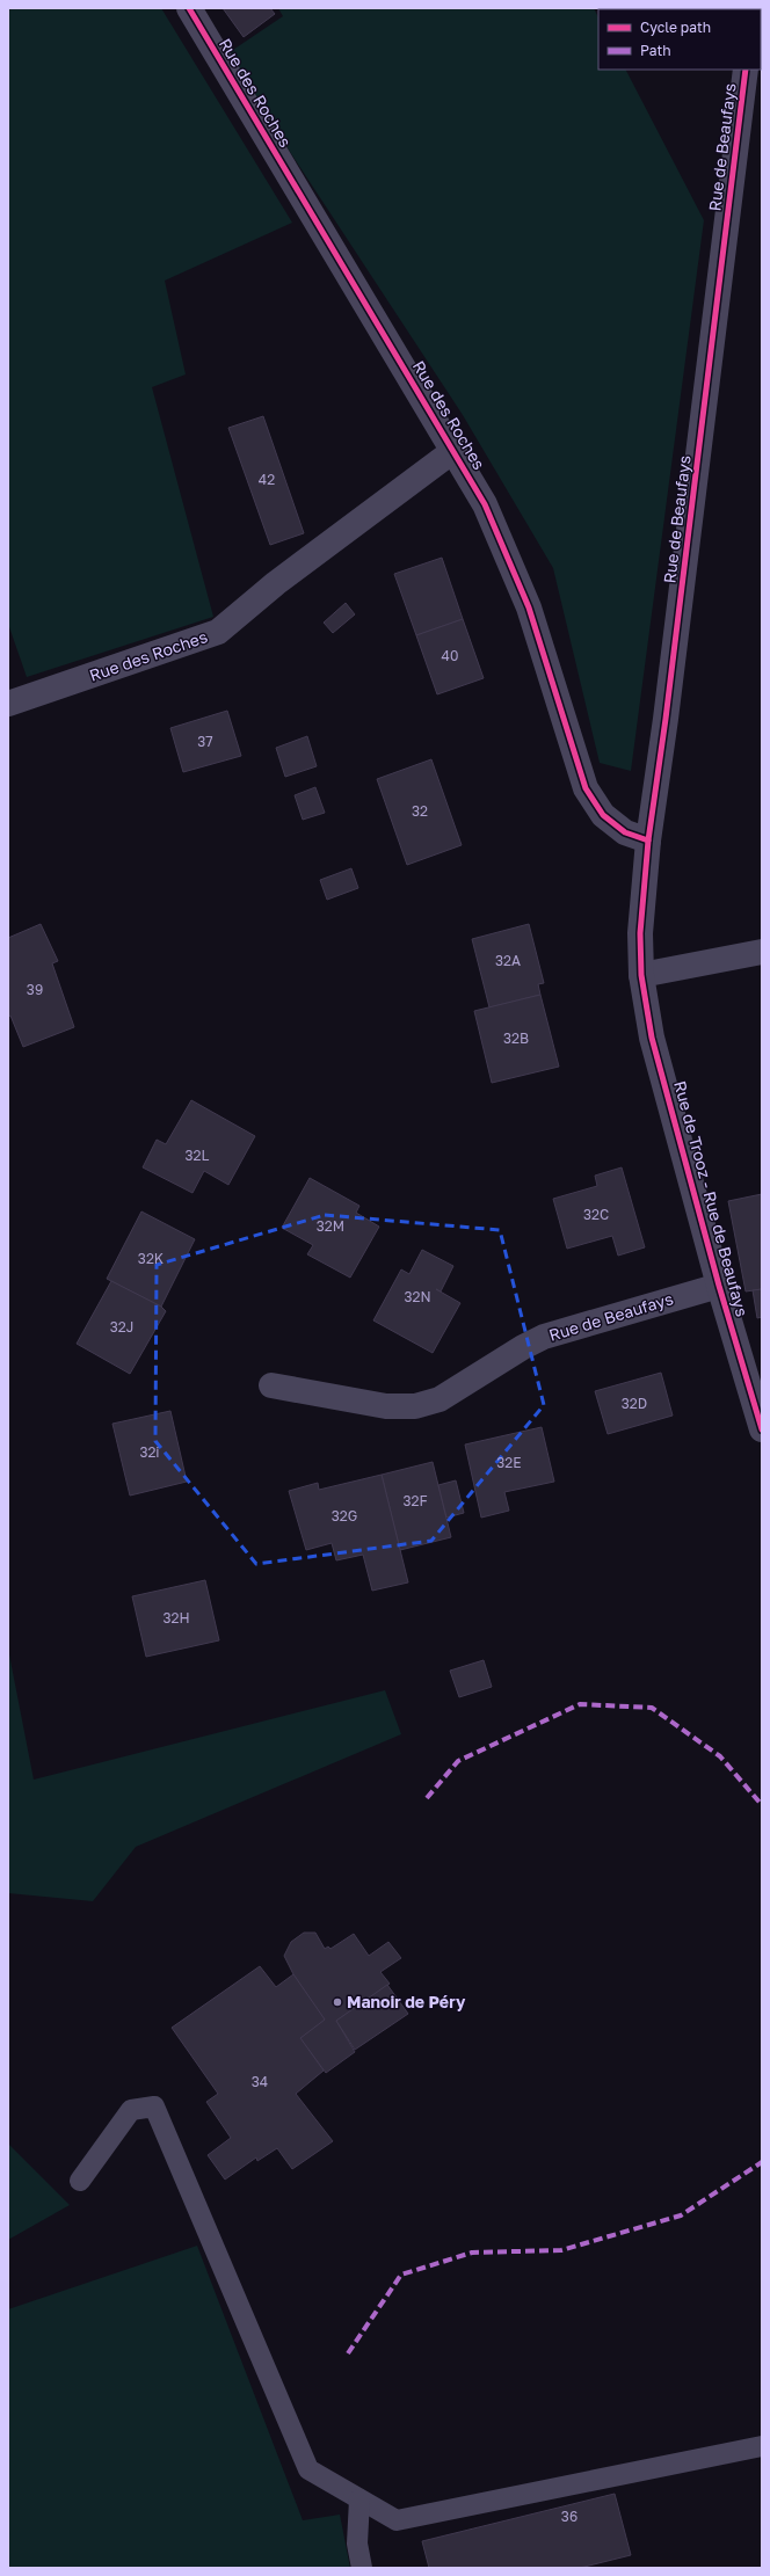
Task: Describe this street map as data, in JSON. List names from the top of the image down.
{
  "streets": {
    "street": ["Rue des Roches", "Rue de Beaufays", "Rue de Trooz - Rue de Beaufays"]
  },
  "crossings": [
    ["Rue des Roches", "Rue de Beaufays"],
    ["Rue de Beaufays", "Rue de Trooz - Rue de Beaufays"]
  ],
  "places": ["Manoir de Péry"],
  "house_numbers": [
    "42",
    "40",
    "37",
    "32",
    "32A",
    "39",
    "32B",
    "32L",
    "32C",
    "32M",
    "32K",
    "32N",
    "32J",
    "32D",
    "32i",
    "32E",
    "32F",
    "32G",
    "32H",
    "34",
    "36"
  ],
  "legend": ["Cycle path", "Path"]
}
